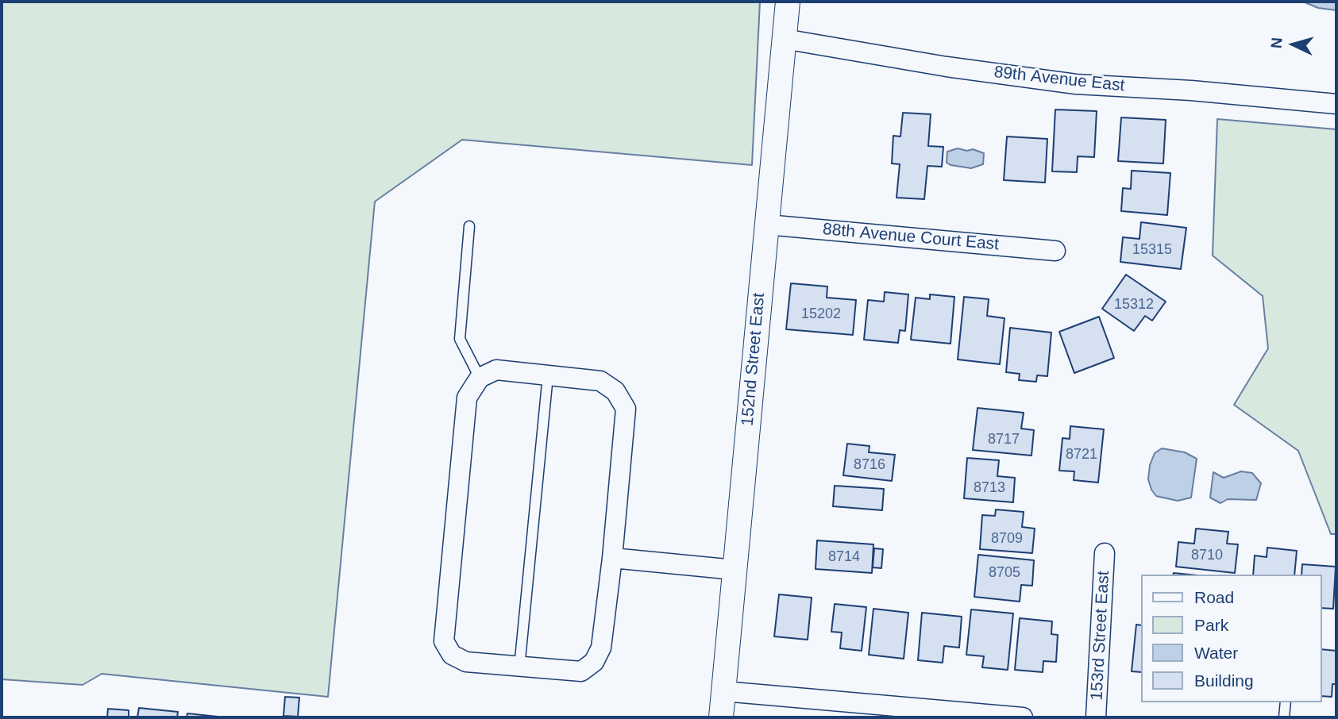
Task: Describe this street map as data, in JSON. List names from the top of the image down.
{
  "streets": {
    "street": [
      "89th Avenue East",
      "88th Avenue Court East",
      "152nd Street East",
      "153rd Street East"
    ]
  },
  "crossings": [
    ["89th Avenue East", "152nd Street East"],
    ["88th Avenue Court East", "152nd Street East"]
  ],
  "house_numbers": [
    "15315",
    "15312",
    "15202",
    "8717",
    "8721",
    "8716",
    "8713",
    "8709",
    "8710",
    "8714",
    "8705"
  ],
  "legend": [
    "Road",
    "Park",
    "Water",
    "Building"
  ],
  "north": "left"
}
